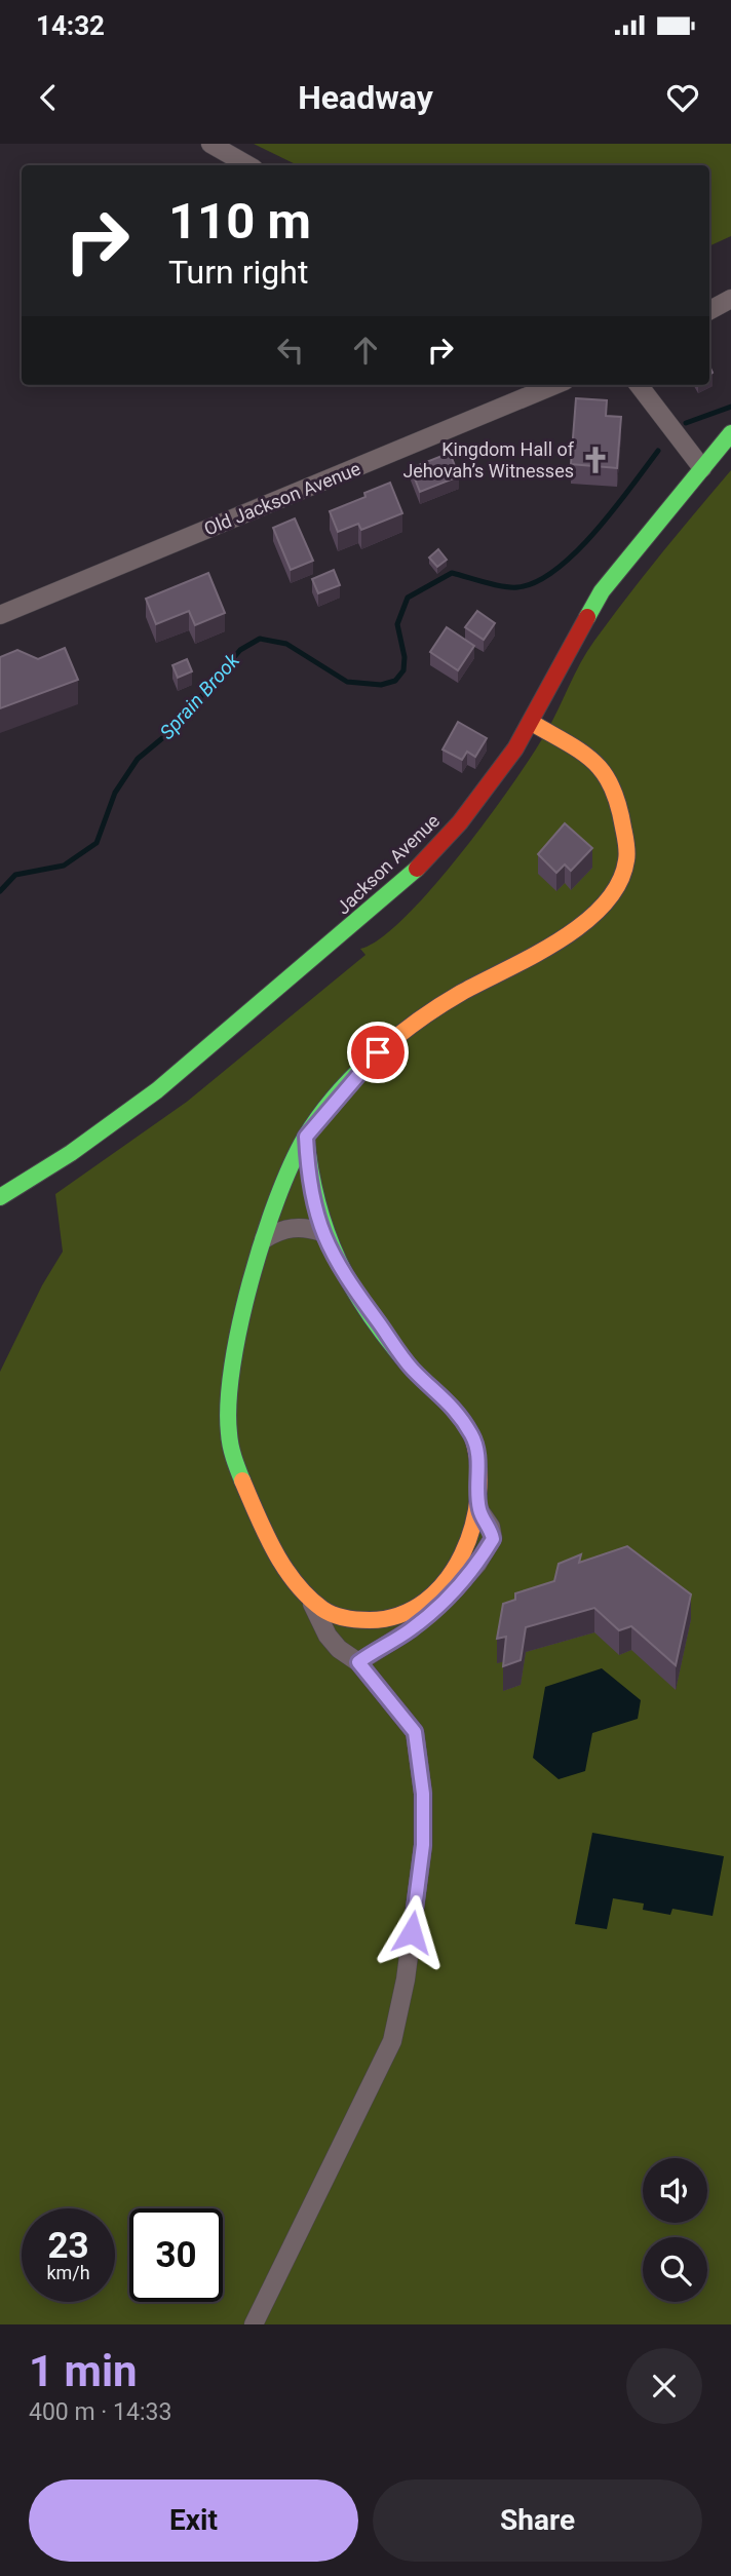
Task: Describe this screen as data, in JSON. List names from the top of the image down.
{
  "streets": {
    "street": ["Old Jackson Avenue", "Jackson Avenue"]
  },
  "water": ["Sprain Brook"],
  "places": {
    "church": ["Kingdom Hall of Jehovah’s Witnesses"]
  },
  "page": {
    "status": "14:32",
    "header": "Headway",
    "turn": ["110 m", "Turn right"],
    "speed": "23 km/h",
    "limit": "30",
    "heading": ["1 min", "400 m · 14:33"],
    "buttons": ["Exit", "Share"]
  }
}
